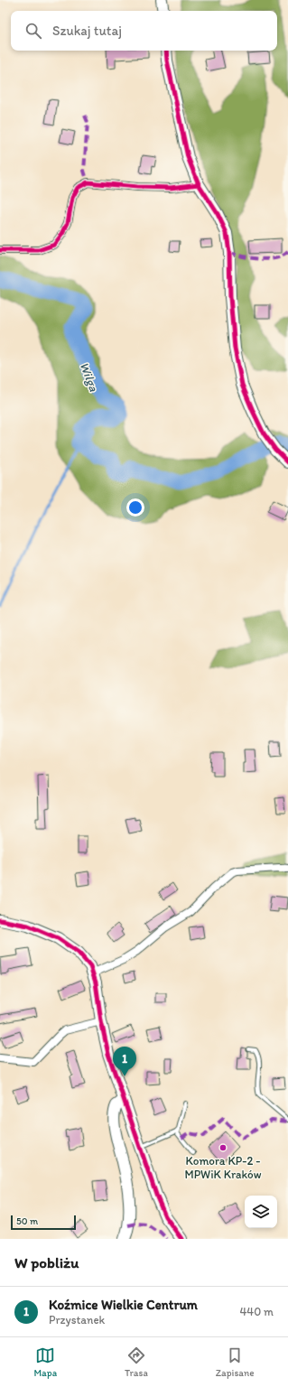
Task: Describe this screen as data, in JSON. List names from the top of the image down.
{
  "water": ["Wilga"],
  "places": ["Komora KP-2 - MPWiK Kraków"],
  "scale_bar": "50 m",
  "page": {
    "search": "Szukaj tutaj",
    "pins": "1",
    "scale": "50 m",
    "heading": "W pobliżu",
    "list": [
      {
        "mark": "1",
        "name": "Koźmice Wielkie Centrum",
        "note": "Przystanek",
        "value": "440 m"
      }
    ],
    "nav": ["Mapa", "Trasa", "Zapisane"]
  }
}
